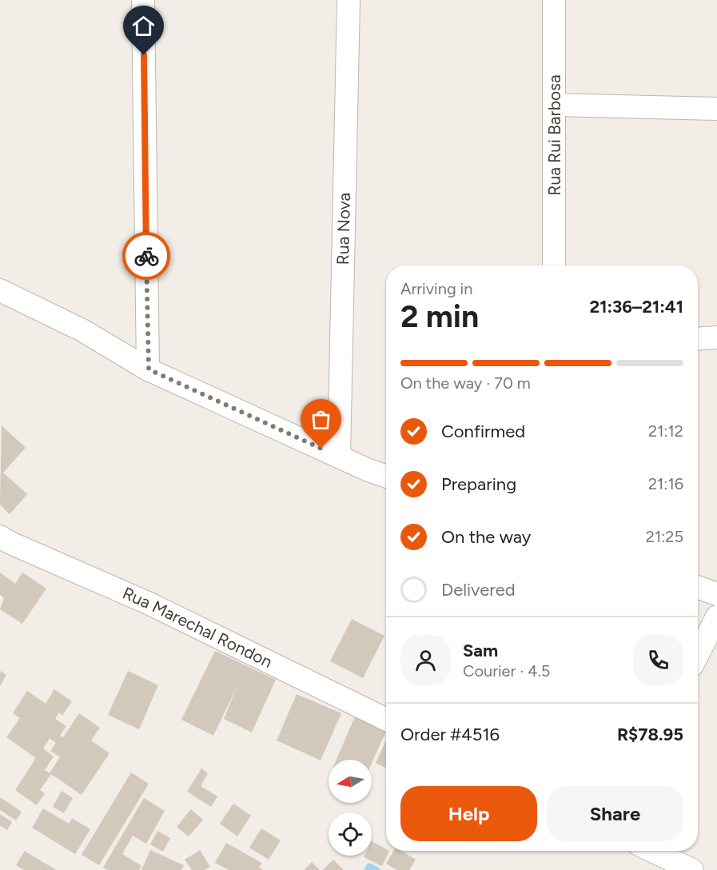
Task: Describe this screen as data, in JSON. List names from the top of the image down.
{
  "streets": {
    "street": ["Rua Rui Barbosa", "Rua Nova", "Rua Marechal Rondon"]
  },
  "north": "left",
  "page": {
    "heading": ["2 min", "Arriving in", "21:36–21:41"],
    "panel": [
      "Sam",
      "Courier · 4.5",
      "Order #4516",
      "R$78.95"
    ],
    "bar": "On the way · 70 m",
    "list": [
      ["Confirmed", "21:12"],
      ["Preparing", "21:16"],
      ["On the way", "21:25"],
      "Delivered"
    ],
    "buttons": ["Help", "Share"]
  }
}
